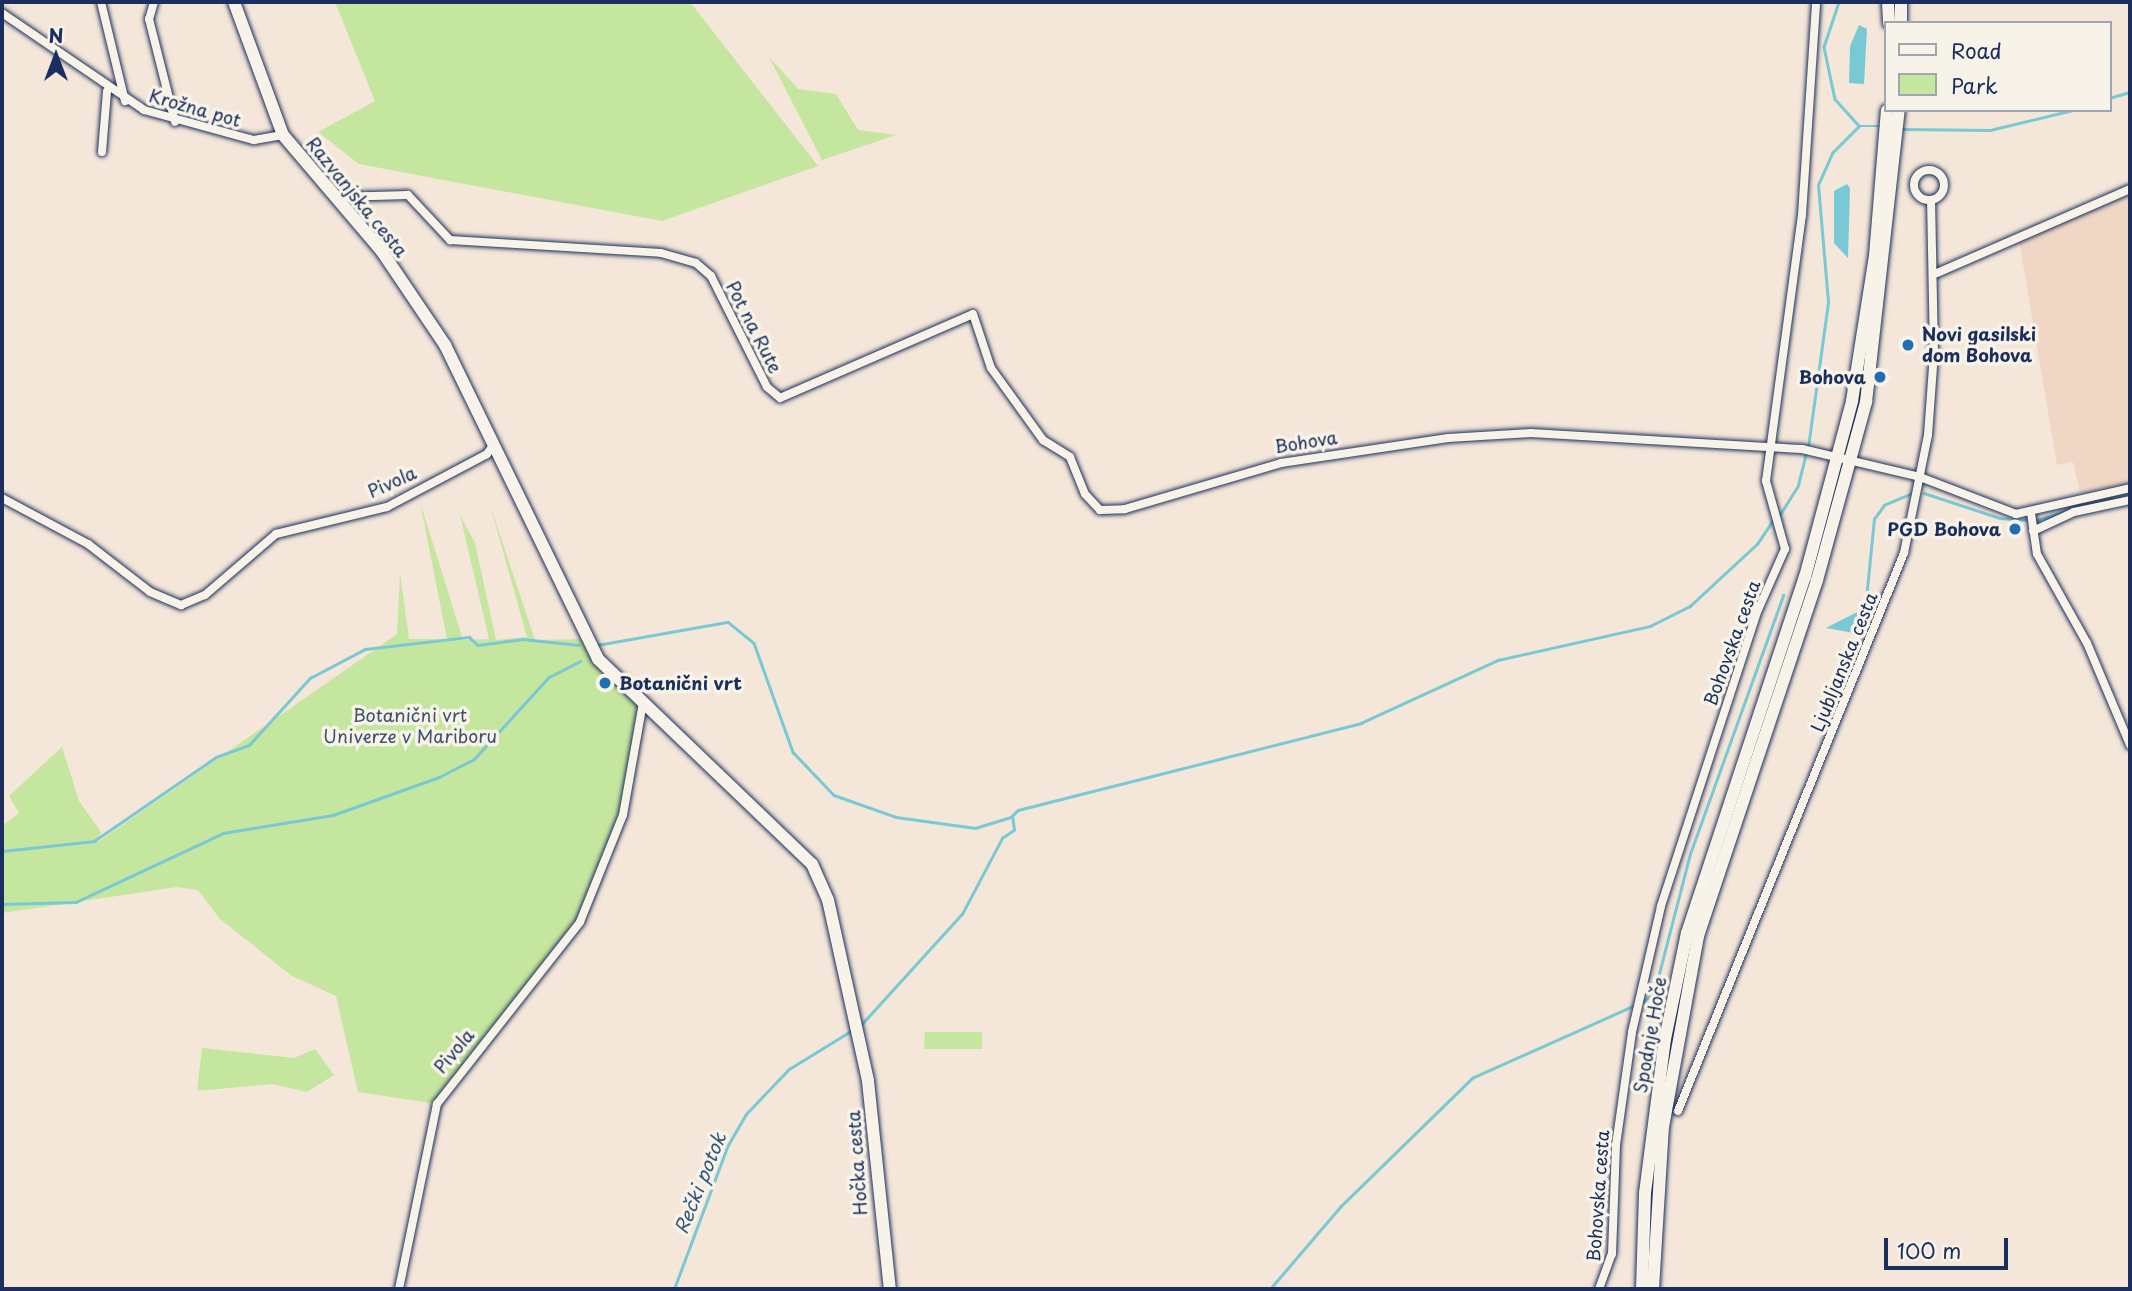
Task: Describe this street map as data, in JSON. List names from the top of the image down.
{
  "streets": {
    "main road": ["Razvanjska cesta", "Spodnje Hoče", "Hočka cesta"],
    "street": [
      "Krožna pot",
      "Pot na Rute",
      "Bohova",
      "Pivola",
      "Bohovska cesta",
      "Ljubljanska cesta"
    ]
  },
  "crossings": [
    ["Krožna pot", "Razvanjska cesta"],
    ["Razvanjska cesta", "Pot na Rute"],
    ["Razvanjska cesta", "Pivola"],
    ["Pot na Rute", "Bohova"],
    ["Bohova", "Bohovska cesta"],
    ["Bohova", "Ljubljanska cesta"],
    ["Pivola", "Hočka cesta"]
  ],
  "water": ["Rečki potok"],
  "parks": ["Botanični vrt Univerze v Mariboru"],
  "places": [
    "Novi gasilski dom Bohova",
    "Bohova",
    "PGD Bohova",
    "Botanični vrt"
  ],
  "legend": ["Road", "Park"],
  "scale_bar": "100 m",
  "north": "top"
}
